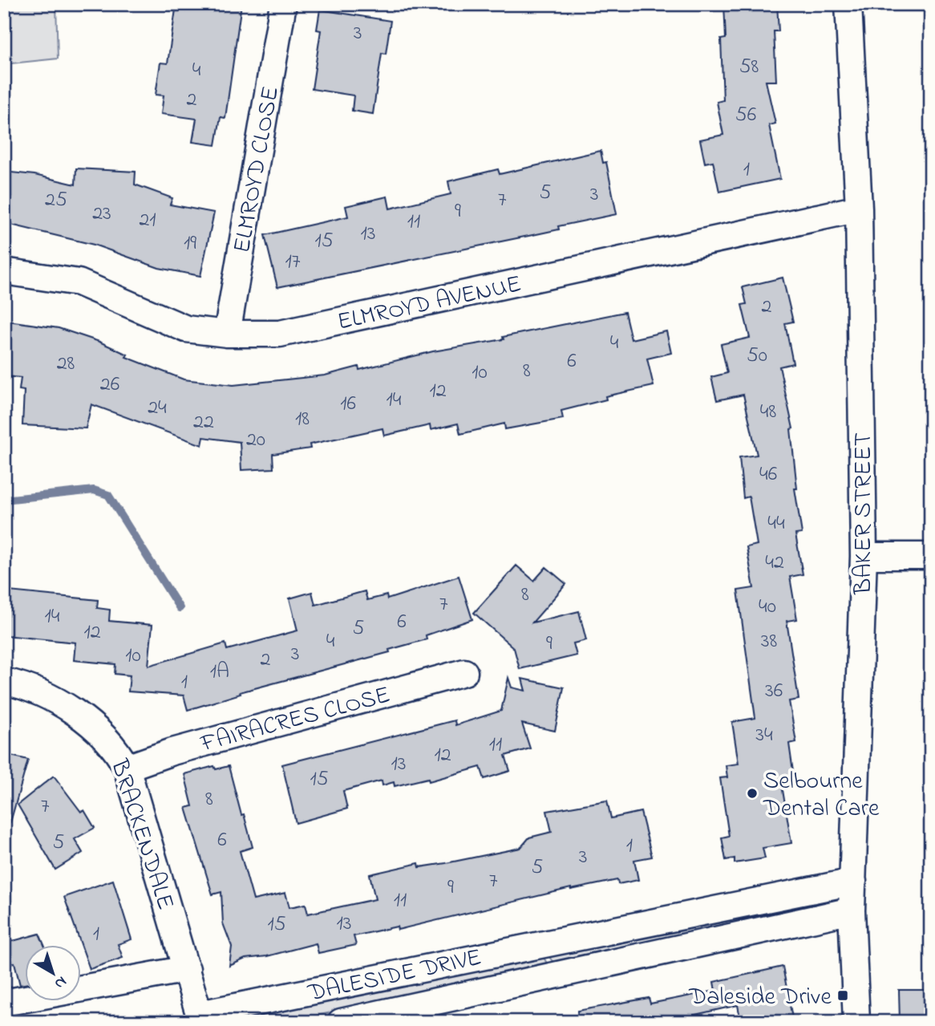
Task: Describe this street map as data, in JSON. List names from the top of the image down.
{
  "streets": {
    "street": [
      "ELMROYD CLOSE",
      "ELMROYD AVENUE",
      "BAKER STREET",
      "FAIRACRES CLOSE",
      "BRACKENDALE",
      "DALESIDE DRIVE"
    ]
  },
  "crossings": [
    ["ELMROYD CLOSE", "ELMROYD AVENUE"],
    ["ELMROYD AVENUE", "BAKER STREET"],
    ["BAKER STREET", "DALESIDE DRIVE"],
    ["FAIRACRES CLOSE", "BRACKENDALE"],
    ["BRACKENDALE", "DALESIDE DRIVE"]
  ],
  "places": {
    "other": ["Selbourne Dental Care"],
    "transit": ["Daleside Drive"]
  },
  "house_numbers": [
    "3",
    "58",
    "4",
    "2",
    "56",
    "1",
    "5",
    "3",
    "25",
    "7",
    "9",
    "23",
    "21",
    "11",
    "13",
    "15",
    "19",
    "17",
    "2",
    "4",
    "50",
    "6",
    "28",
    "8",
    "10",
    "26",
    "12",
    "14",
    "16",
    "24",
    "48",
    "18",
    "22",
    "20",
    "46",
    "44",
    "42",
    "8",
    "7",
    "40",
    "14",
    "6",
    "5",
    "12",
    "4",
    "38",
    "9",
    "3",
    "10",
    "2",
    "1A",
    "1",
    "36",
    "34",
    "11",
    "12",
    "13",
    "15",
    "8",
    "7",
    "6",
    "5",
    "1",
    "3",
    "5",
    "7",
    "9",
    "11",
    "13",
    "15",
    "1"
  ],
  "north": "bottom right"
}
